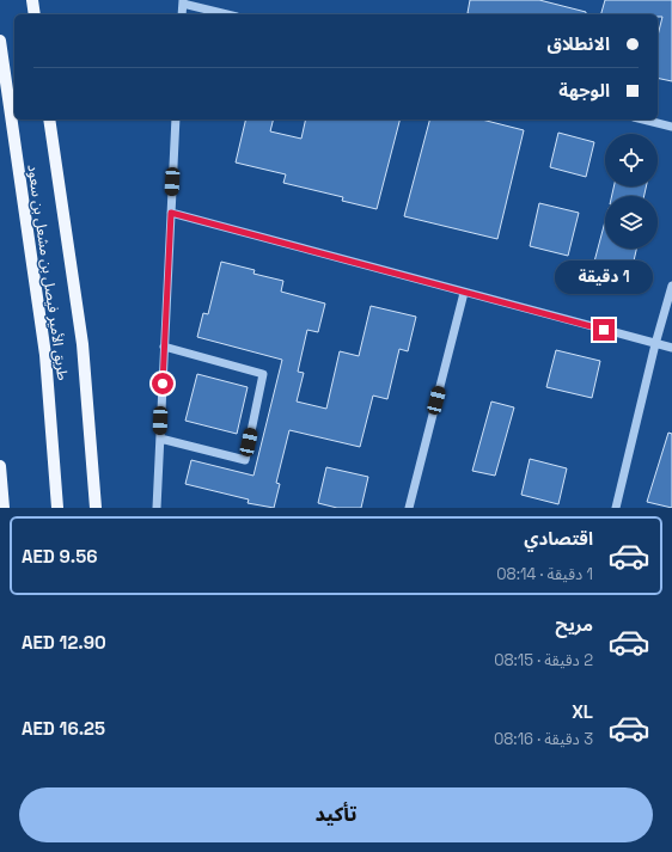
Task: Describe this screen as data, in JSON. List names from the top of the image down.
{
  "streets": {
    "main road": ["طريق الأمير فيصل بن مشعل بن سعود"]
  },
  "page": {
    "banner": ["الانطلاق", "الوجهة"],
    "bubble": "1 دقيقة",
    "list": [
      {
        "name": "اقتصادي",
        "note": "1 دقيقة · 08:14",
        "value": "AED 9.56"
      },
      {
        "name": "مريح",
        "note": "2 دقيقة · 08:15",
        "value": "AED 12.90"
      },
      {
        "name": "XL",
        "note": "3 دقيقة · 08:16",
        "value": "AED 16.25"
      }
    ],
    "buttons": "تأكيد"
  }
}
